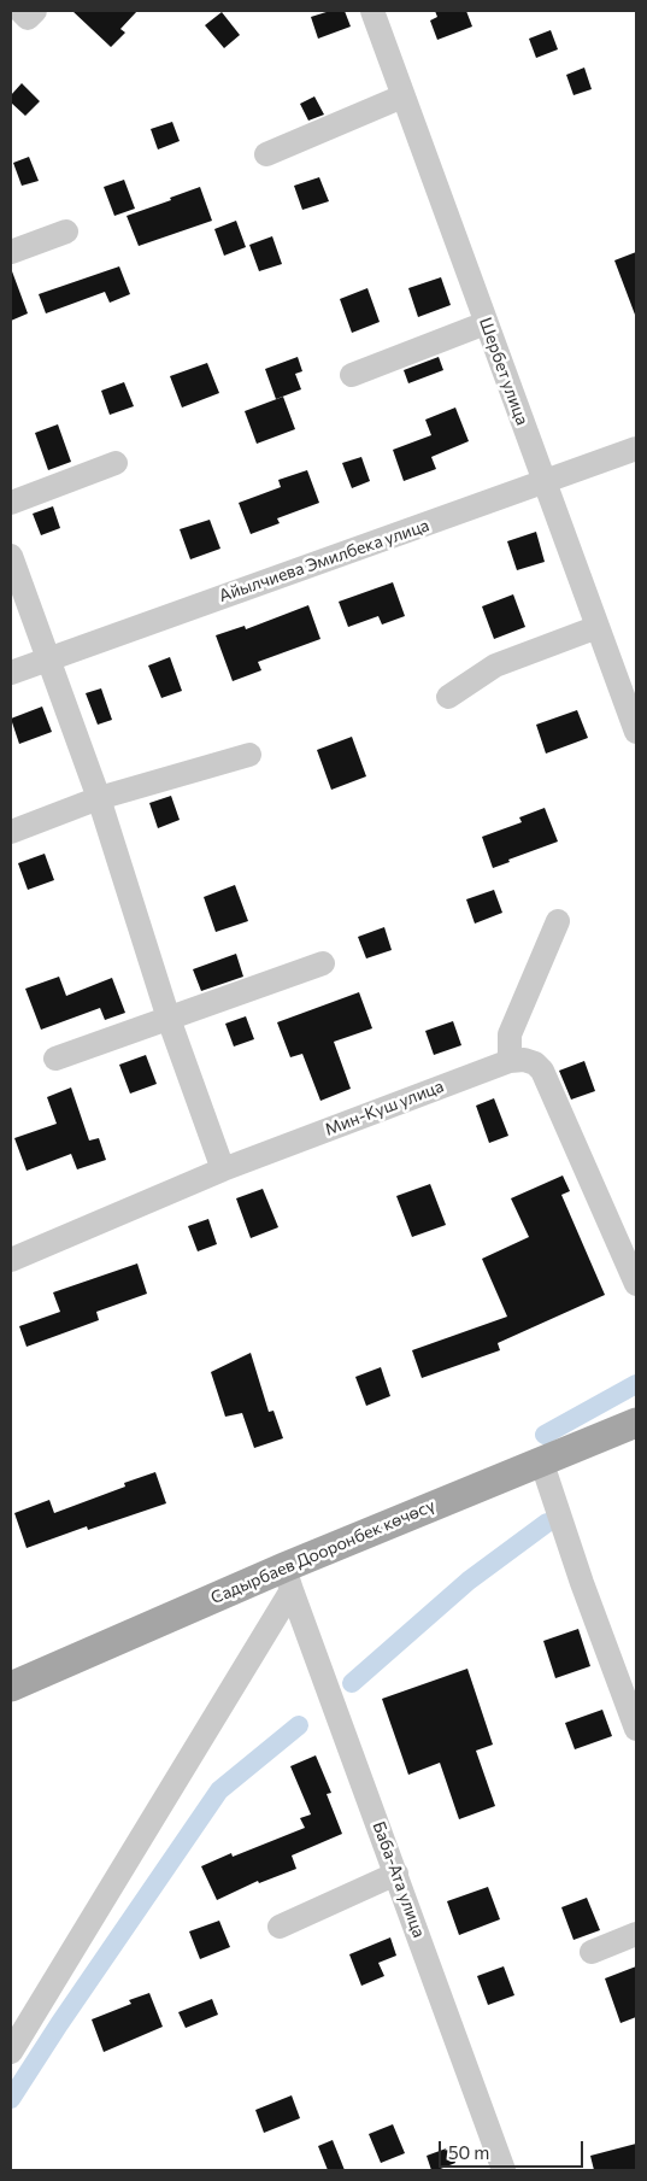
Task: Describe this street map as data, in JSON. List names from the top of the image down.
{
  "streets": {
    "main road": ["Садырбаев Дооронбек көчөсү"],
    "street": [
      "Шербет улица",
      "Айылчиева Эмилбека улица",
      "Мин-Куш улица",
      "Баба-Ата улица"
    ]
  },
  "crossings": [
    ["Шербет улица", "Айылчиева Эмилбека улица"],
    ["Садырбаев Дооронбек көчөсү", "Баба-Ата улица"]
  ],
  "scale_bar": "50 m"
}
